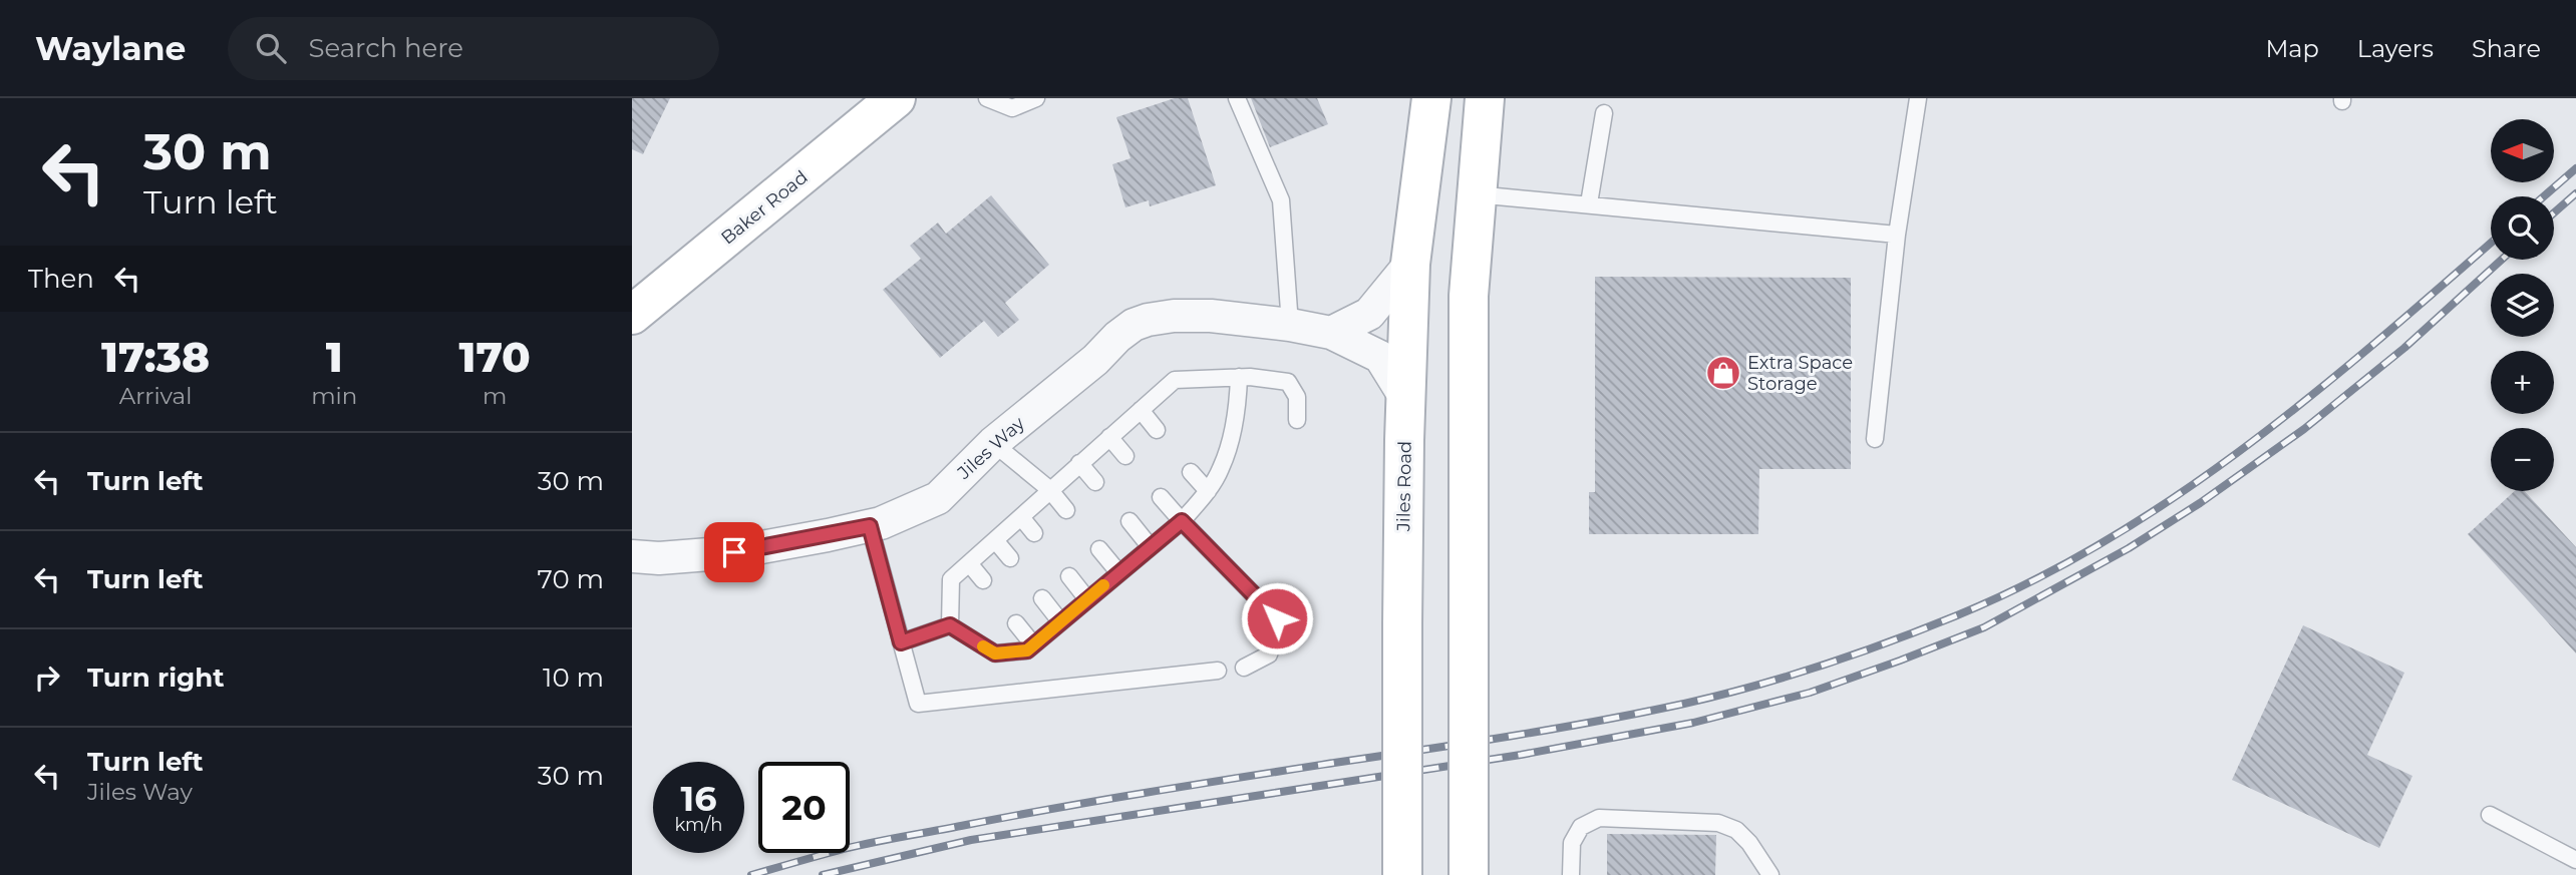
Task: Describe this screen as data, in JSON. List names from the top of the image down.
{
  "streets": {
    "street": ["Baker Road", "Jiles Way", "Jiles Road"]
  },
  "crossings": [
    ["Jiles Way", "Jiles Road"]
  ],
  "places": {
    "shop": ["Extra Space Storage"]
  },
  "north": "left",
  "page": {
    "header": "Waylane",
    "search": "Search here",
    "nav": ["Map", "Layers", "Share"],
    "turn": ["30 m", "Turn left"],
    "map_buttons": ["+", "−"],
    "then": "Then",
    "eta": [
      "17:38",
      "Arrival",
      "1",
      "min",
      "170",
      "m"
    ],
    "list": [
      {
        "name": "Turn left",
        "value": "30 m"
      },
      {
        "name": "Turn left",
        "value": "70 m"
      },
      {
        "name": "Turn right",
        "value": "10 m"
      },
      {
        "name": "Turn left",
        "note": "Jiles Way",
        "value": "30 m"
      }
    ],
    "speed": "16 km/h",
    "limit": "20"
  }
}
